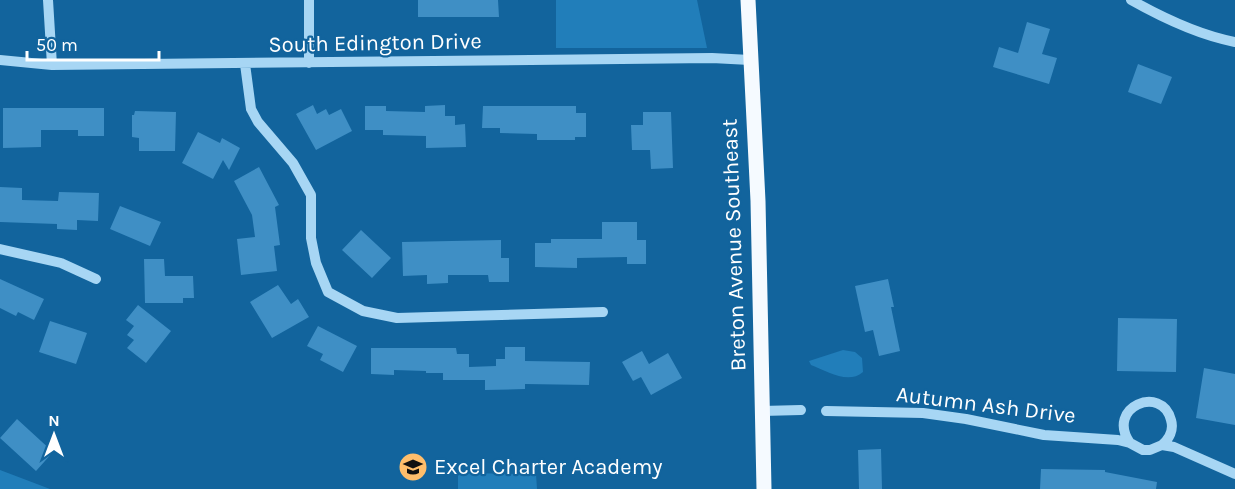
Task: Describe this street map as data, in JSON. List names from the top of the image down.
{
  "streets": {
    "main road": ["Breton Avenue Southeast"],
    "street": ["South Edington Drive", "Autumn Ash Drive"]
  },
  "crossings": [
    ["South Edington Drive", "Breton Avenue Southeast"]
  ],
  "places": {
    "school or university": ["Excel Charter Academy"]
  },
  "scale_bar": "50 m",
  "north": "top"
}
